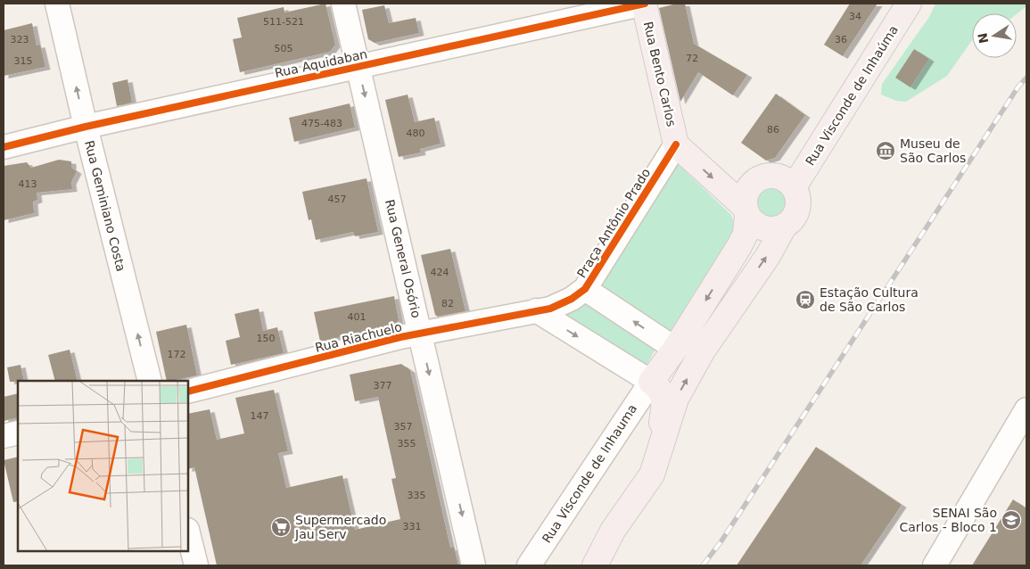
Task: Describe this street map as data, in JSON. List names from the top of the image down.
{
  "streets": {
    "main road": ["Rua Bento Carlos", "Rua Visconde de Inhaúma"],
    "street": [
      "Rua Aquidaban",
      "Rua Geminiano Costa",
      "Praça Antônio Prado",
      "Rua General Osório",
      "Rua Riachuelo",
      "Rua Visconde de Inhauma"
    ]
  },
  "crossings": [
    ["Rua Aquidaban", "Rua Bento Carlos"],
    ["Rua Aquidaban", "Rua Geminiano Costa"],
    ["Rua Aquidaban", "Rua General Osório"],
    ["Rua Bento Carlos", "Praça Antônio Prado"],
    ["Praça Antônio Prado", "Rua Riachuelo"],
    ["Rua General Osório", "Rua Riachuelo"]
  ],
  "one_way": ["Rua Geminiano Costa", "Rua General Osório"],
  "places": {
    "museum": ["Museu de São Carlos"],
    "station": ["Estação Cultura de São Carlos"],
    "school or university": ["SENAI São Carlos - Bloco 1"],
    "supermarket": ["Supermercado Jau Serv"]
  },
  "house_numbers": [
    "34",
    "511-521",
    "323",
    "36",
    "505",
    "72",
    "315",
    "475-483",
    "86",
    "480",
    "413",
    "457",
    "424",
    "82",
    "401",
    "150",
    "172",
    "377",
    "147",
    "357",
    "355",
    "335",
    "331"
  ],
  "north": "left"
}
